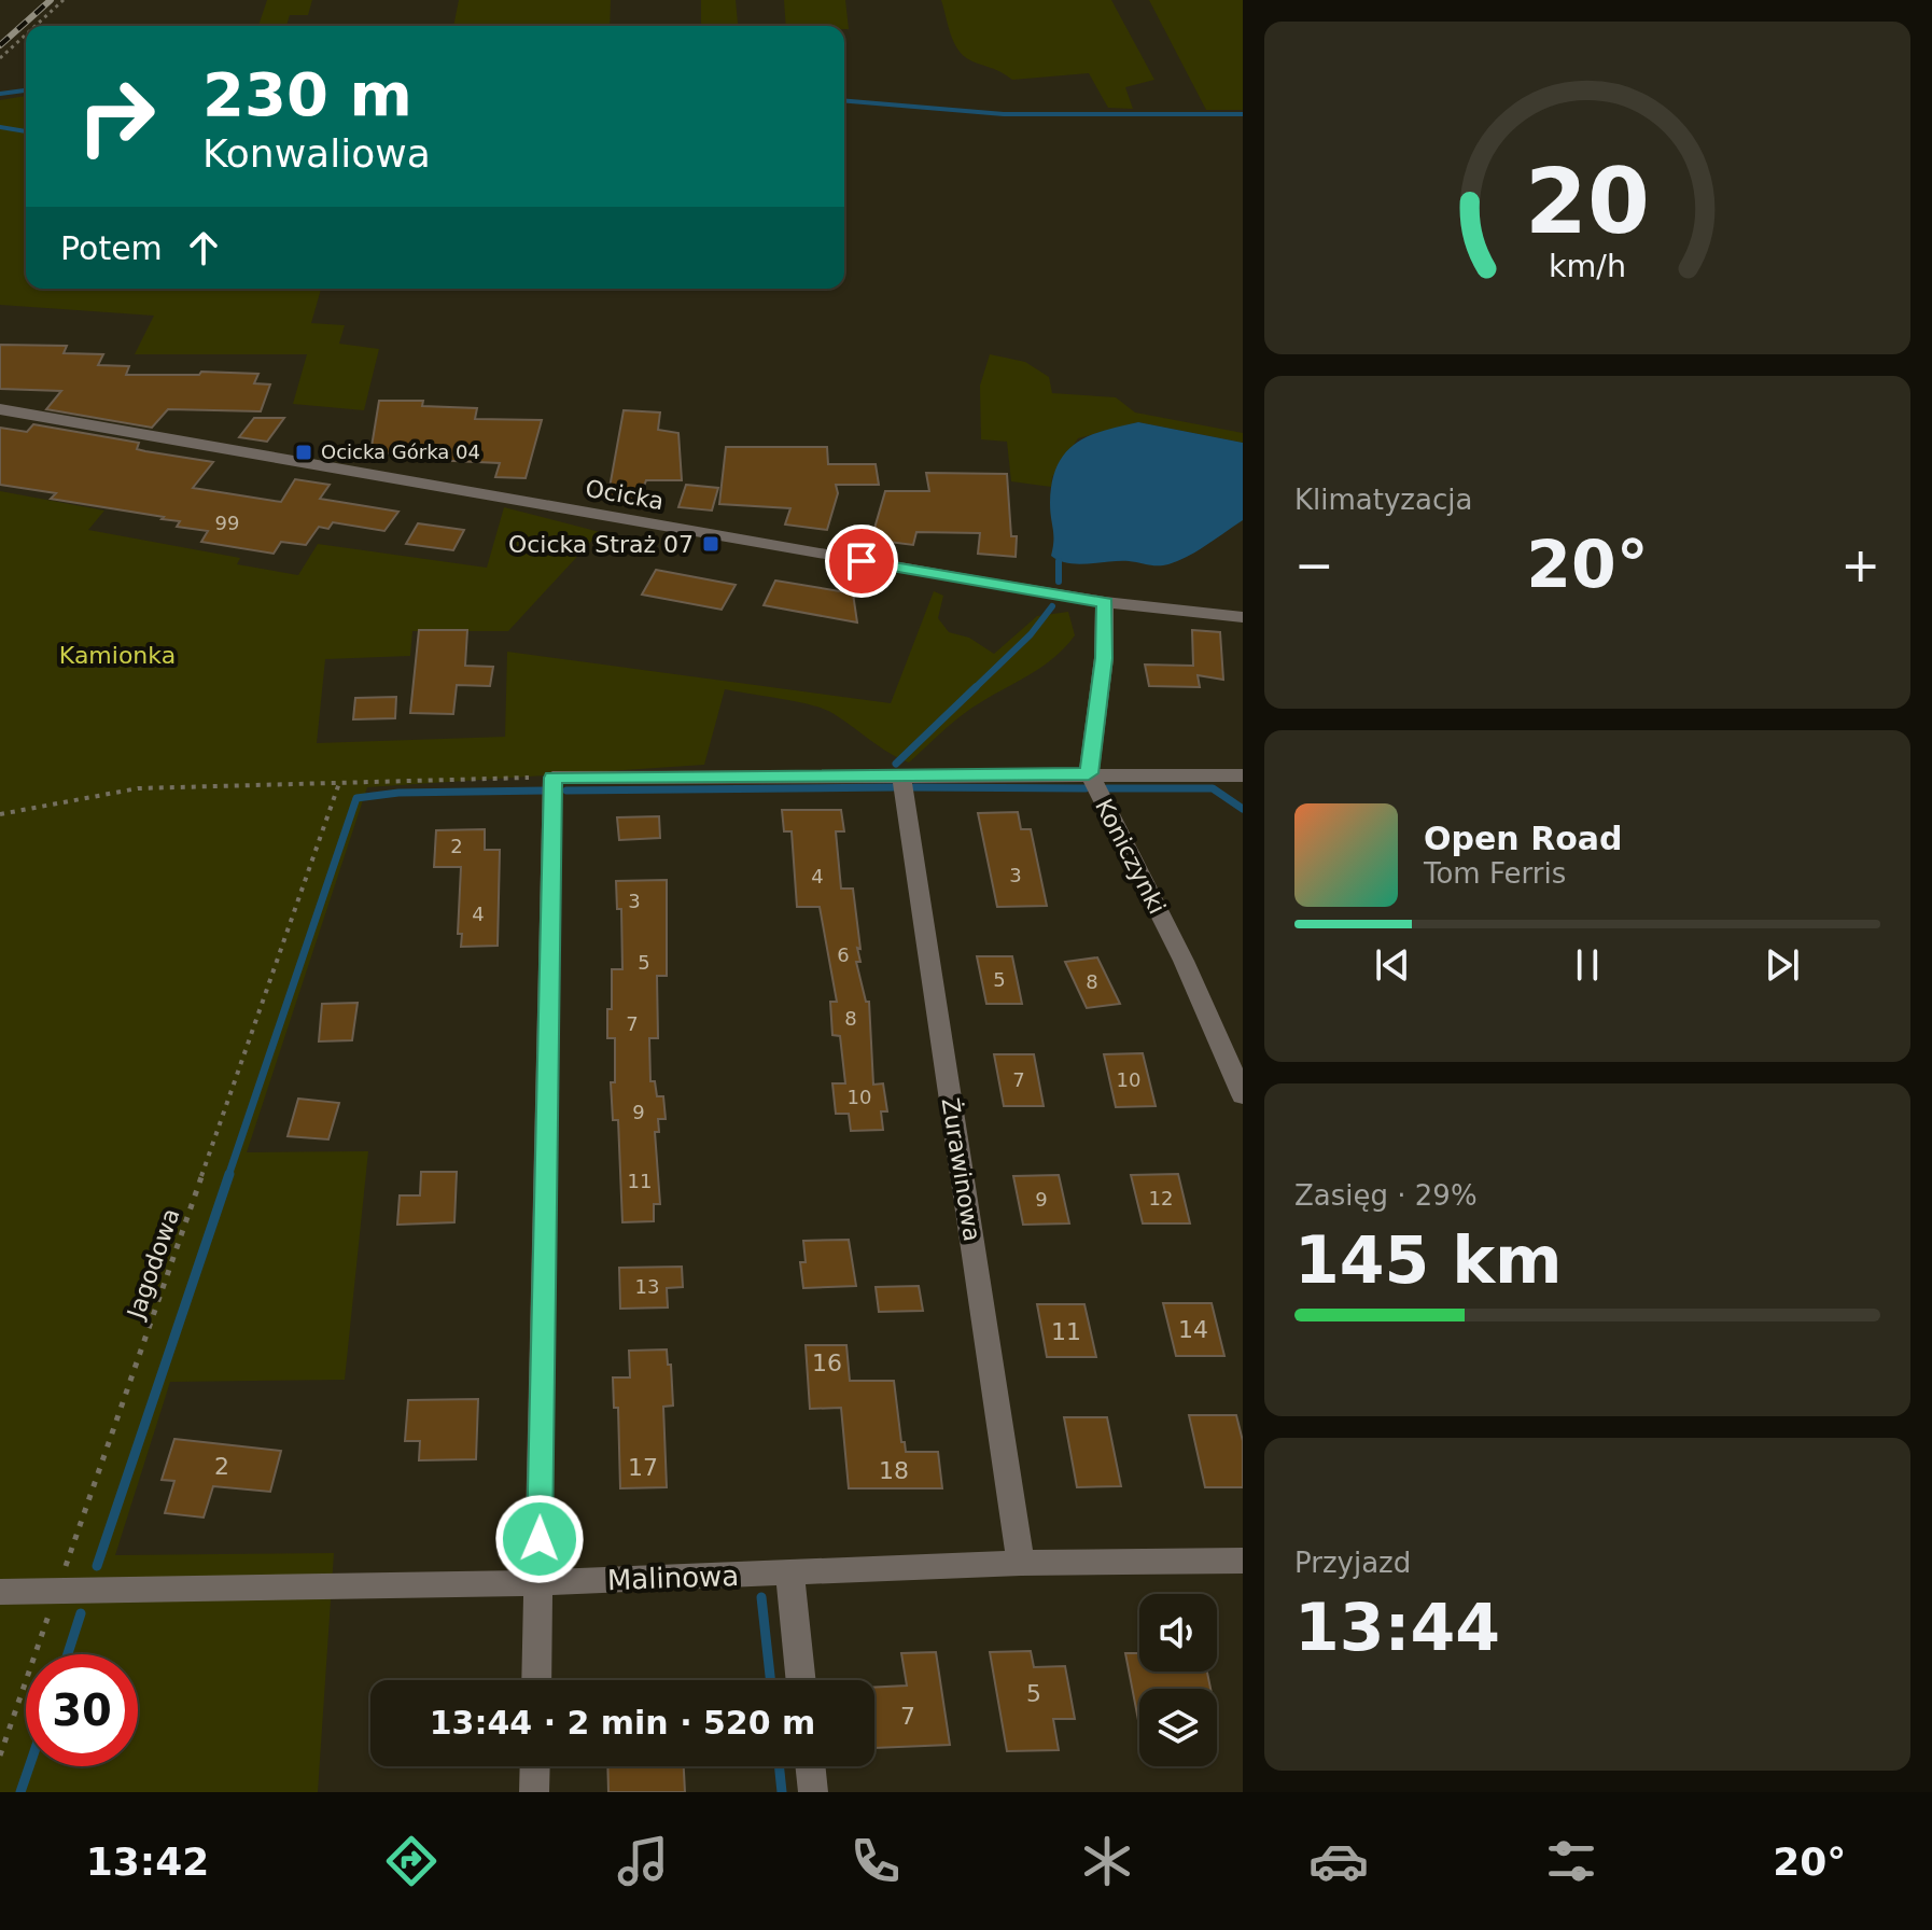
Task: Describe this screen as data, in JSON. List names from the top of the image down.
{
  "streets": {
    "street": [
      "Ocicka",
      "Koniczynki",
      "Żurawinowa",
      "Malinowa"
    ],
    "path": ["Jagodowa"]
  },
  "crossings": [
    ["Ocicka", "Koniczynki"],
    ["Żurawinowa", "Malinowa"],
    ["Jagodowa", "Malinowa"]
  ],
  "parks": ["Kamionka"],
  "places": {
    "transit": ["Ocicka Górka 04", "Ocicka Straż 07"]
  },
  "house_numbers": [
    "99",
    "2",
    "3",
    "4",
    "3",
    "4",
    "6",
    "5",
    "5",
    "8",
    "8",
    "7",
    "7",
    "10",
    "10",
    "9",
    "11",
    "12",
    "9",
    "13",
    "14",
    "11",
    "16",
    "2",
    "17",
    "18",
    "5",
    "7"
  ],
  "page": {
    "turn": ["230 m", "Konwaliowa"],
    "then": "Potem",
    "tile": [
      "Klimatyzacja",
      ["Zasięg · 29%", "145 km"],
      ["Przyjazd", "13:44"]
    ],
    "heat": ["−", "20°", "+"],
    "song": ["Open Road", "Tom Ferris"],
    "limit": "30",
    "trip": "13:44 · 2 min · 520 m",
    "tabs": ["13:42", "20°"],
    "gauge": ["20", "km/h"]
  }
}
